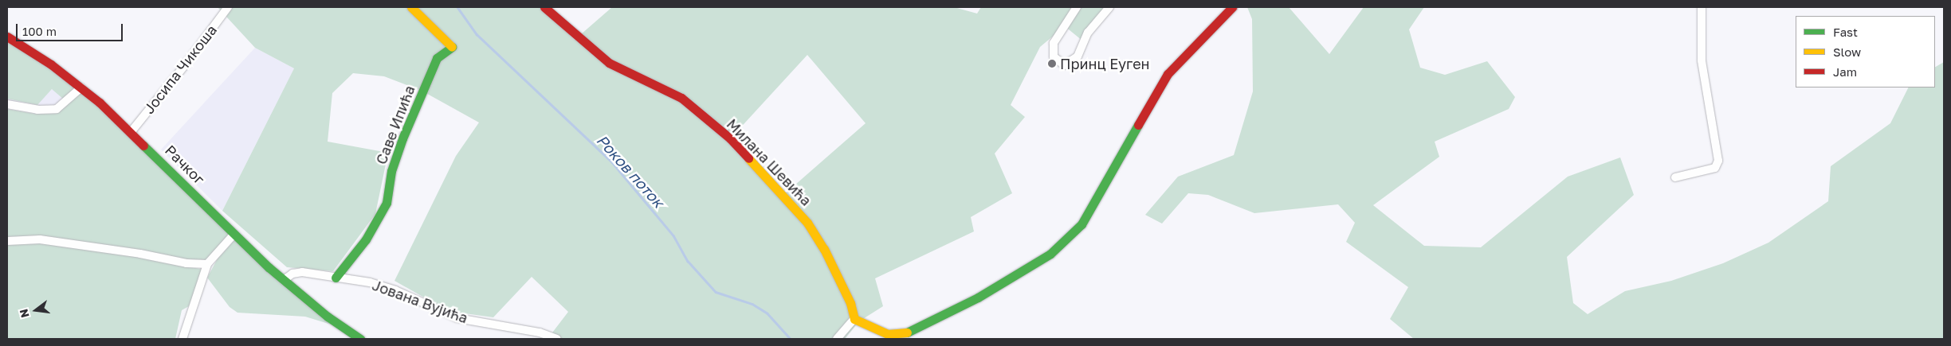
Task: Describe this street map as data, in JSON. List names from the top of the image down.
{
  "streets": {
    "street": [
      "Јосипа Чикоша",
      "Саве Ипића",
      "Милана Шевића",
      "Рачког",
      "Јована Вујића"
    ]
  },
  "crossings": [
    ["Јосипа Чикоша", "Рачког"],
    ["Саве Ипића", "Јована Вујића"],
    ["Рачког", "Јована Вујића"]
  ],
  "water": ["Роков поток"],
  "places": ["Принц Еуген"],
  "legend": ["Fast", "Slow", "Jam"],
  "scale_bar": "100 m",
  "north": "left"
}
